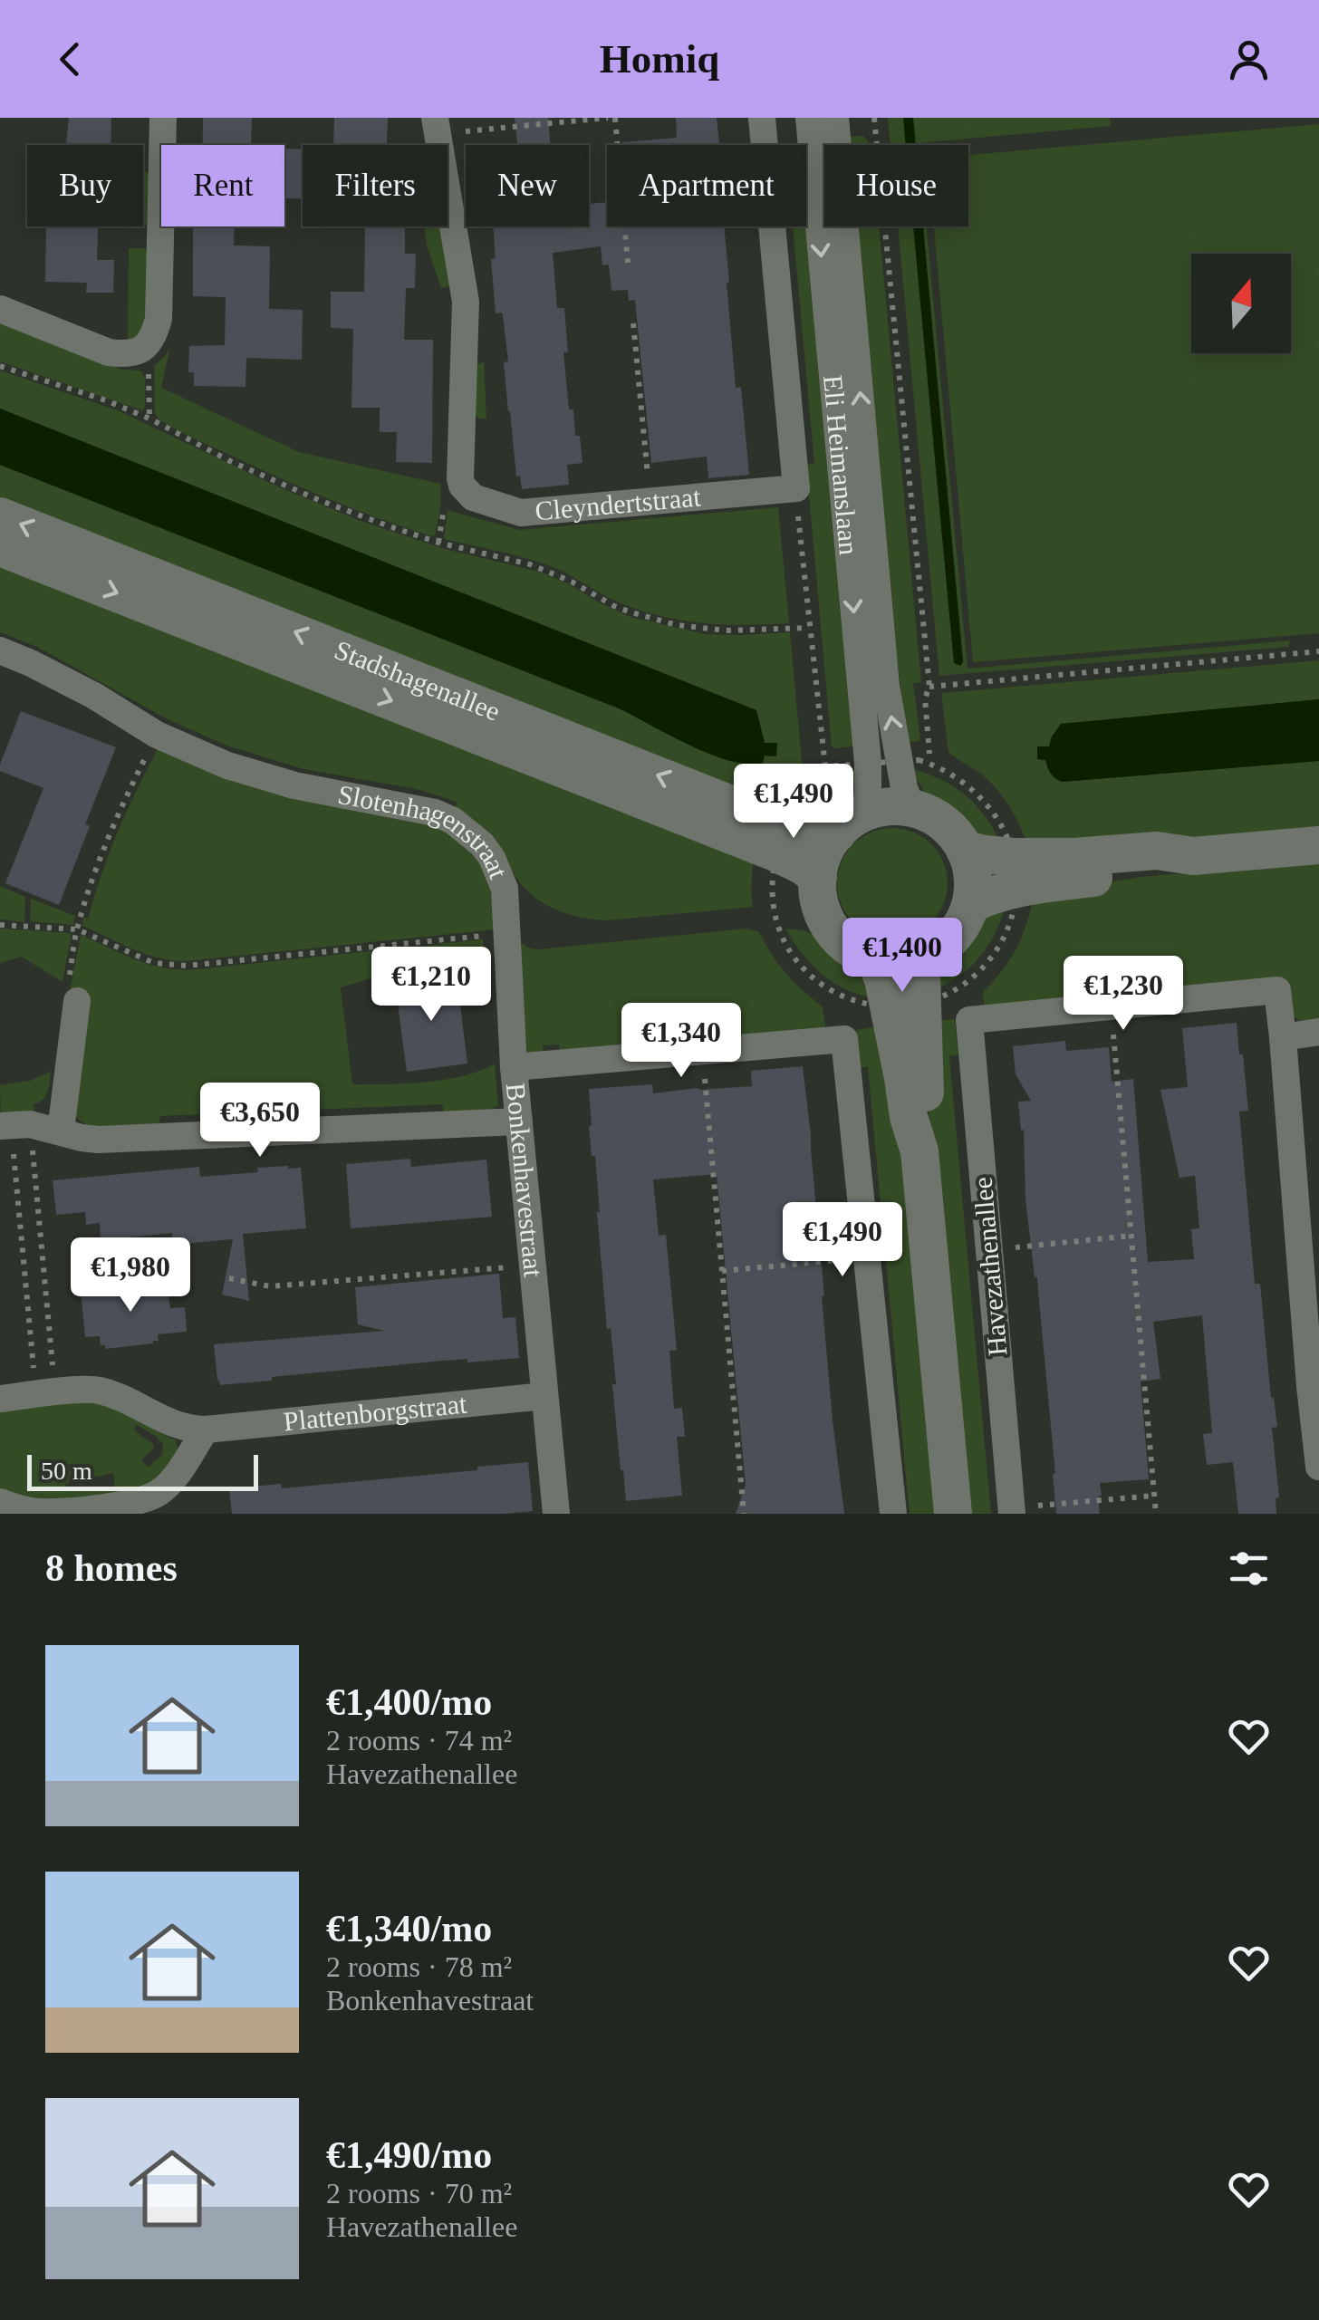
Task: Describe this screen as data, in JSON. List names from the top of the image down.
{
  "streets": {
    "main road": ["Stadshagenallee"],
    "street": [
      "Eli Heimanslaan",
      "Cleyndertstraat",
      "Slotenhagenstraat",
      "Bonkenhavestraat",
      "Havezathenallee",
      "Plattenborgstraat"
    ]
  },
  "crossings": [
    ["Eli Heimanslaan", "Cleyndertstraat"],
    ["Eli Heimanslaan", "Stadshagenallee"],
    ["Slotenhagenstraat", "Bonkenhavestraat"],
    ["Bonkenhavestraat", "Plattenborgstraat"]
  ],
  "scale_bar": "50 m",
  "north": "top",
  "page": {
    "header": "Homiq",
    "chip": [
      "Buy",
      "Rent",
      "Filters",
      "New",
      "Apartment",
      "House"
    ],
    "price": [
      "€1,490",
      "€1,400",
      "€1,210",
      "€1,230",
      "€1,340",
      "€3,650",
      "€1,490",
      "€1,980"
    ],
    "scale": "50 m",
    "heading": "8 homes",
    "list": [
      {
        "name": "€1,400/mo",
        "note": "2 rooms · 74 m² · Havezathenallee"
      },
      {
        "name": "€1,340/mo",
        "note": "2 rooms · 78 m² · Bonkenhavestraat"
      },
      {
        "name": "€1,490/mo",
        "note": "2 rooms · 70 m² · Havezathenallee"
      }
    ]
  }
}
